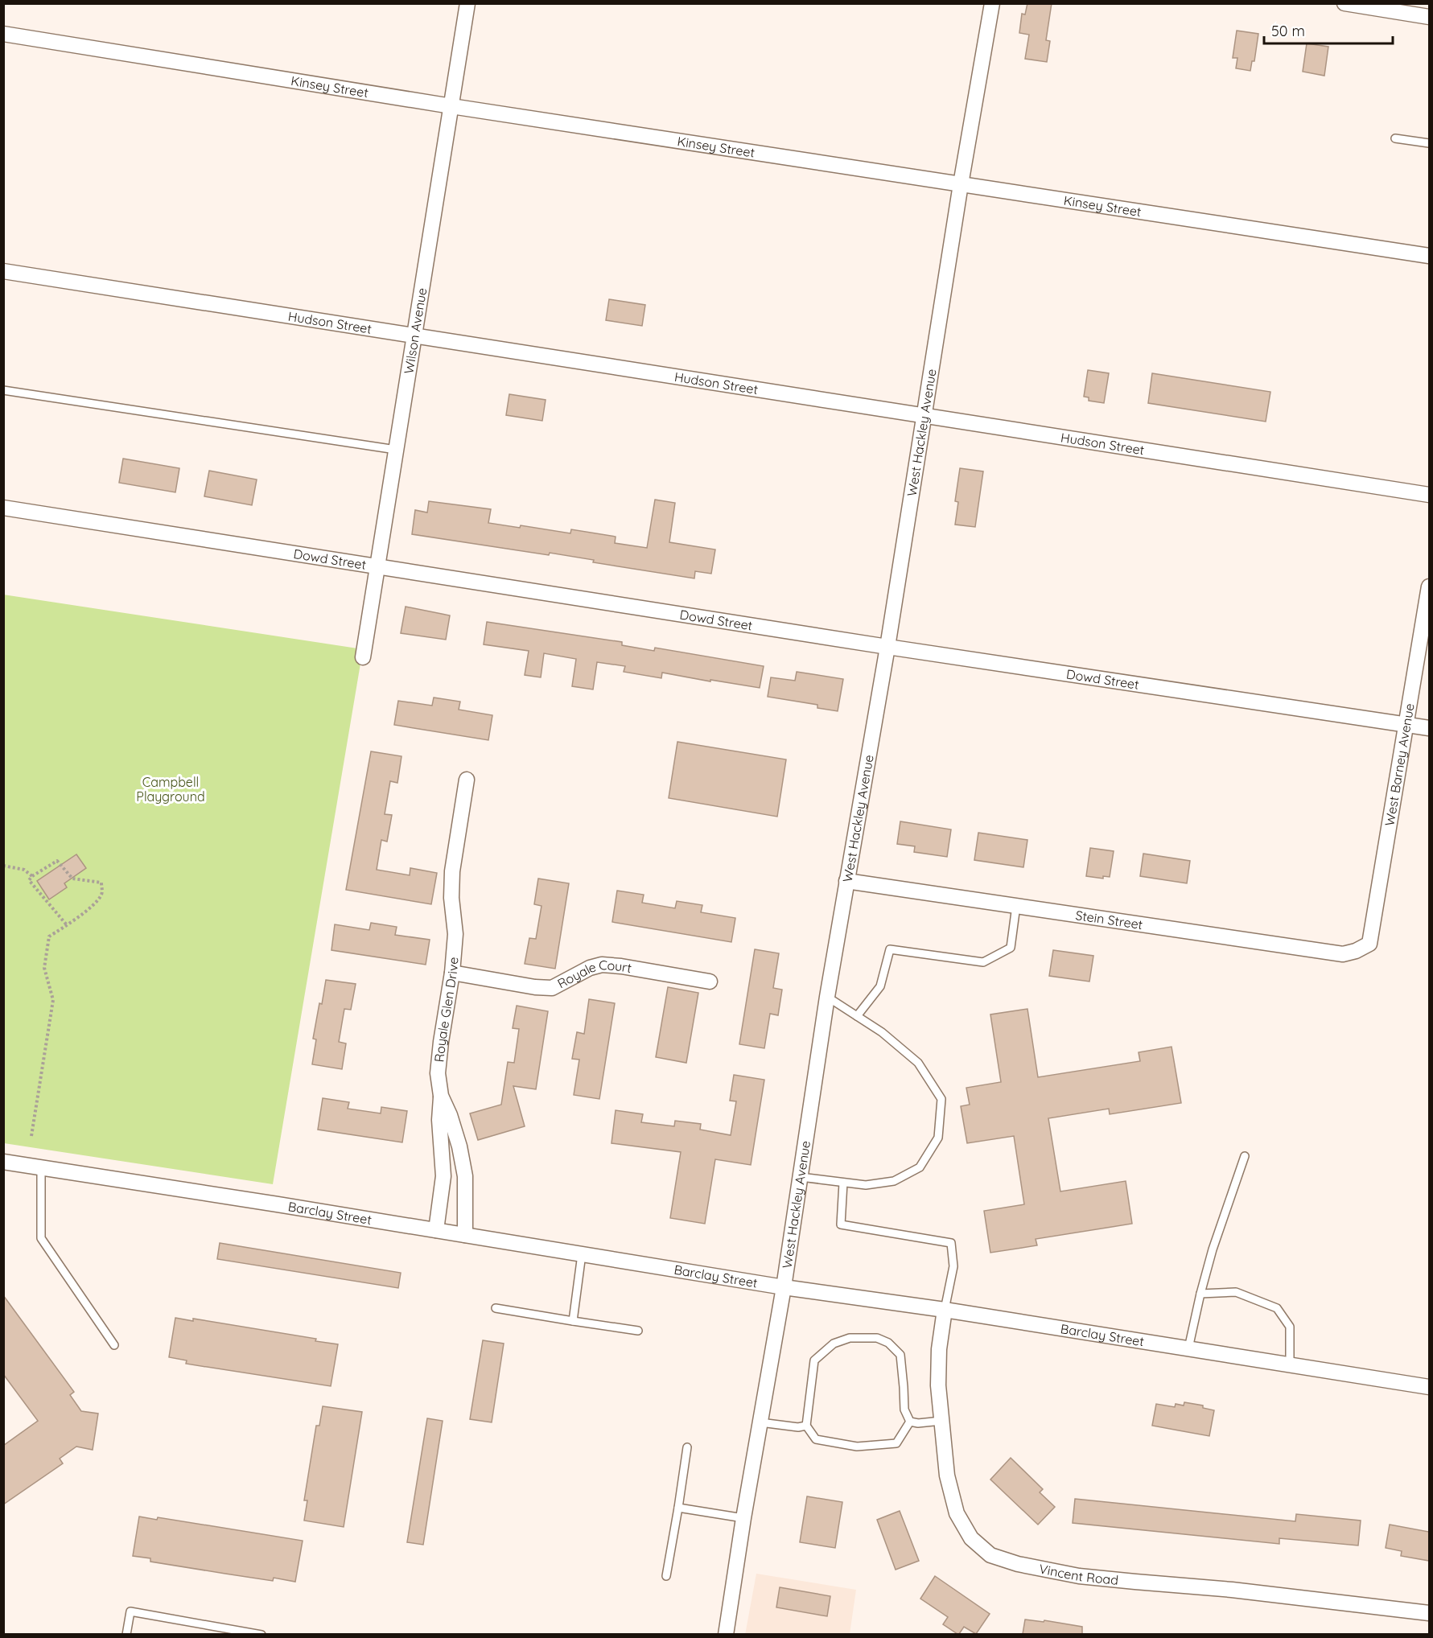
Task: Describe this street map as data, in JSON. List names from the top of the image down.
{
  "streets": {
    "street": [
      "Kinsey Street",
      "Hudson Street",
      "Wilson Avenue",
      "West Hackley Avenue",
      "Dowd Street",
      "West Barney Avenue",
      "Stein Street",
      "Royale Court",
      "Royale Glen Drive",
      "Barclay Street",
      "Vincent Road"
    ]
  },
  "crossings": [
    ["Kinsey Street", "Wilson Avenue"],
    ["Kinsey Street", "West Hackley Avenue"],
    ["Hudson Street", "Wilson Avenue"],
    ["Hudson Street", "West Hackley Avenue"],
    ["Wilson Avenue", "Dowd Street"],
    ["West Hackley Avenue", "Dowd Street"],
    ["West Hackley Avenue", "Stein Street"],
    ["West Hackley Avenue", "Barclay Street"],
    ["Dowd Street", "West Barney Avenue"],
    ["West Barney Avenue", "Stein Street"],
    ["Royale Court", "Royale Glen Drive"],
    ["Royale Glen Drive", "Barclay Street"],
    ["Barclay Street", "Vincent Road"]
  ],
  "parks": ["Campbell Playground"],
  "scale_bar": "50 m"
}
